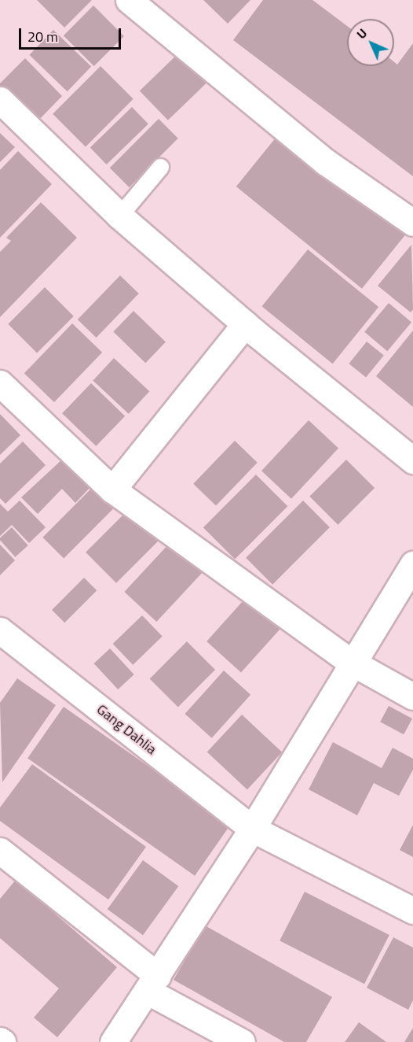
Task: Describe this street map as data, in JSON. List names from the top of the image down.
{
  "streets": {
    "street": ["Gang Dahlia"]
  },
  "scale_bar": "20 m",
  "north": "top left"
}
